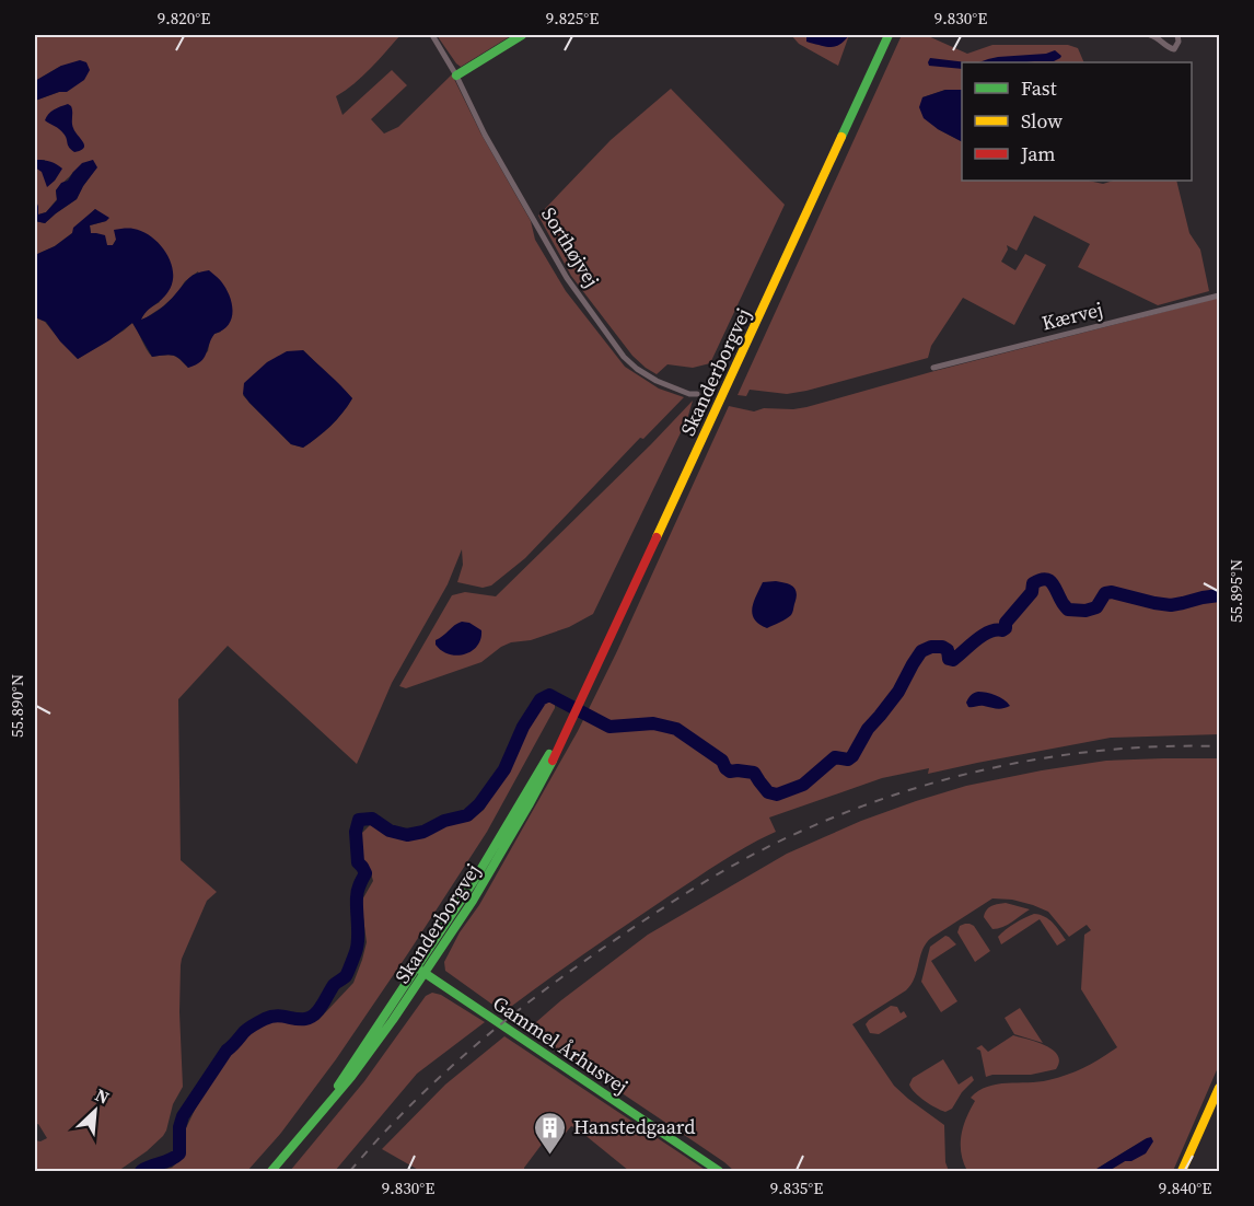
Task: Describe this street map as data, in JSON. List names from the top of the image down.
{
  "streets": {
    "main road": ["Skanderborgvej", "Gammel Århusvej"],
    "street": ["Sorthøjvej", "Kærvej"]
  },
  "crossings": [
    ["Skanderborgvej", "Gammel Århusvej"]
  ],
  "places": {
    "building": ["Hanstedgaard"]
  },
  "legend": ["Fast", "Slow", "Jam"],
  "north": "top right",
  "coordinates": [
    "9.820°E",
    "9.825°E",
    "9.830°E",
    "55.895°N",
    "55.890°N",
    "9.835°E",
    "9.840°E"
  ]
}
